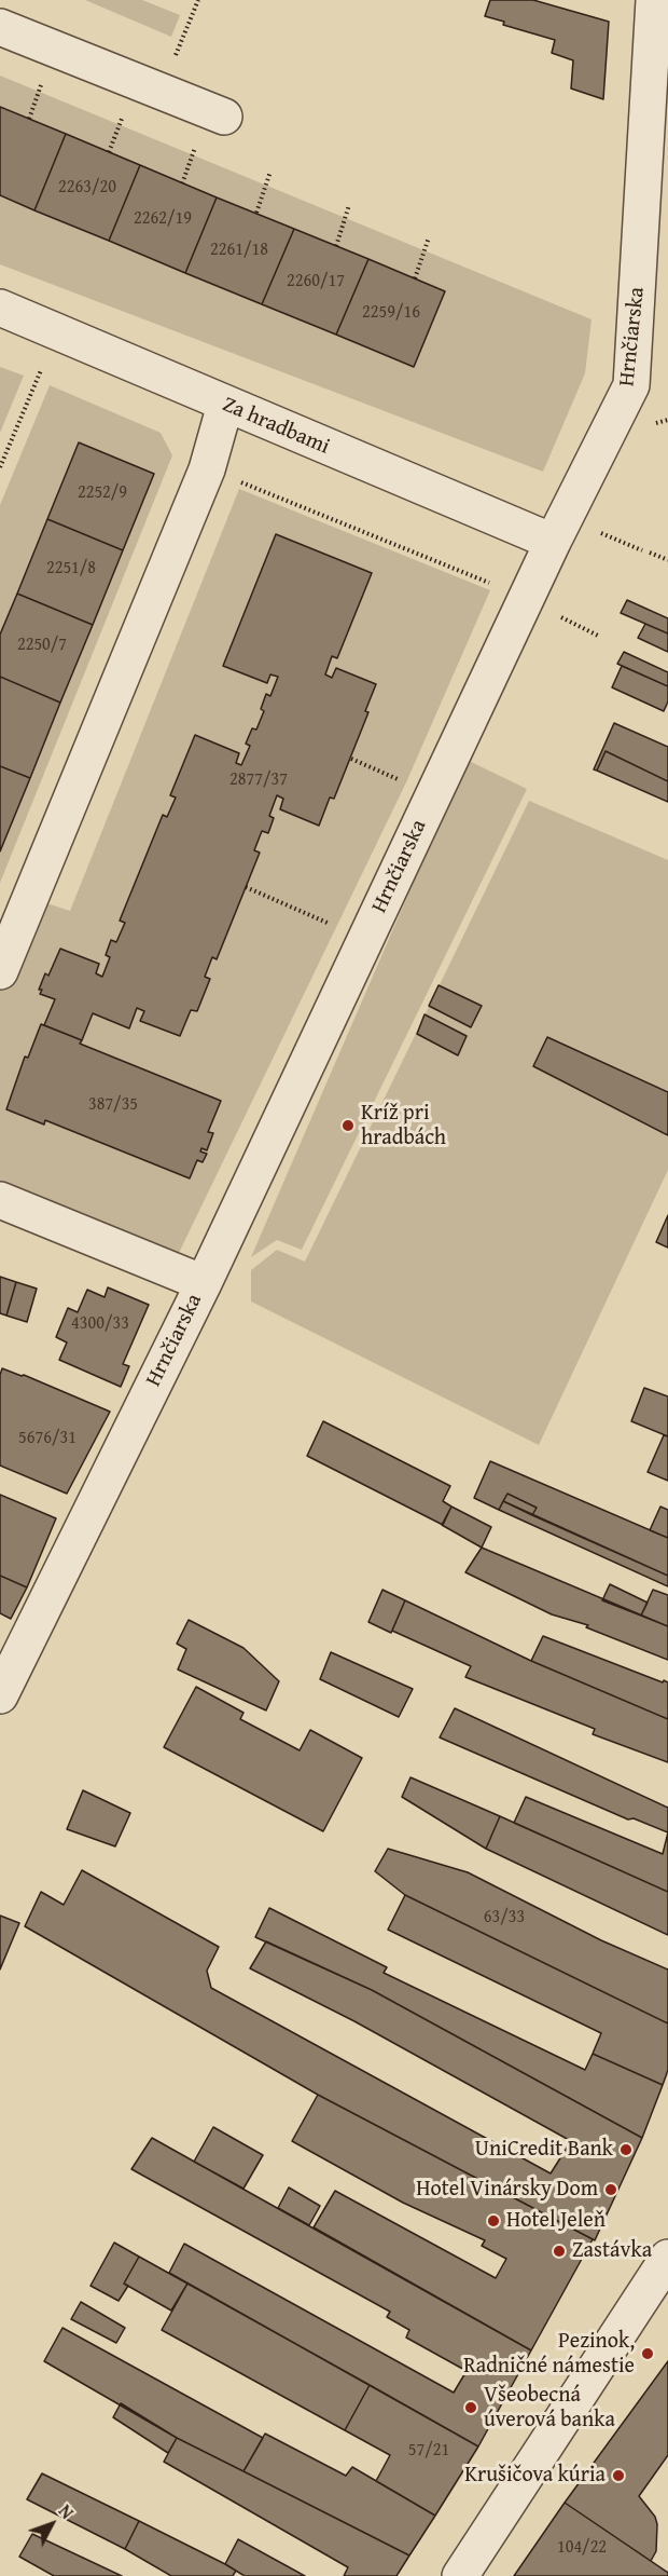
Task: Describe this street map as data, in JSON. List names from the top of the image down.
{
  "streets": {
    "street": ["Hrnčiarska", "Za hradbami"]
  },
  "crossings": [
    ["Hrnčiarska", "Za hradbami"]
  ],
  "places": [
    "Kríž pri hradbách",
    "UniCredit Bank",
    "Hotel Vinársky Dom",
    "Hotel Jeleň",
    "Zastávka",
    "Pezinok, Radničné námestie",
    "Všeobecná úverová banka",
    "Krušičova kúria"
  ],
  "house_numbers": [
    "2263/20",
    "2262/19",
    "2261/18",
    "2260/17",
    "2259/16",
    "2252/9",
    "2251/8",
    "2250/7",
    "2877/37",
    "387/35",
    "4300/33",
    "5676/31",
    "63/33",
    "57/21",
    "104/22"
  ],
  "north": "top right"
}
